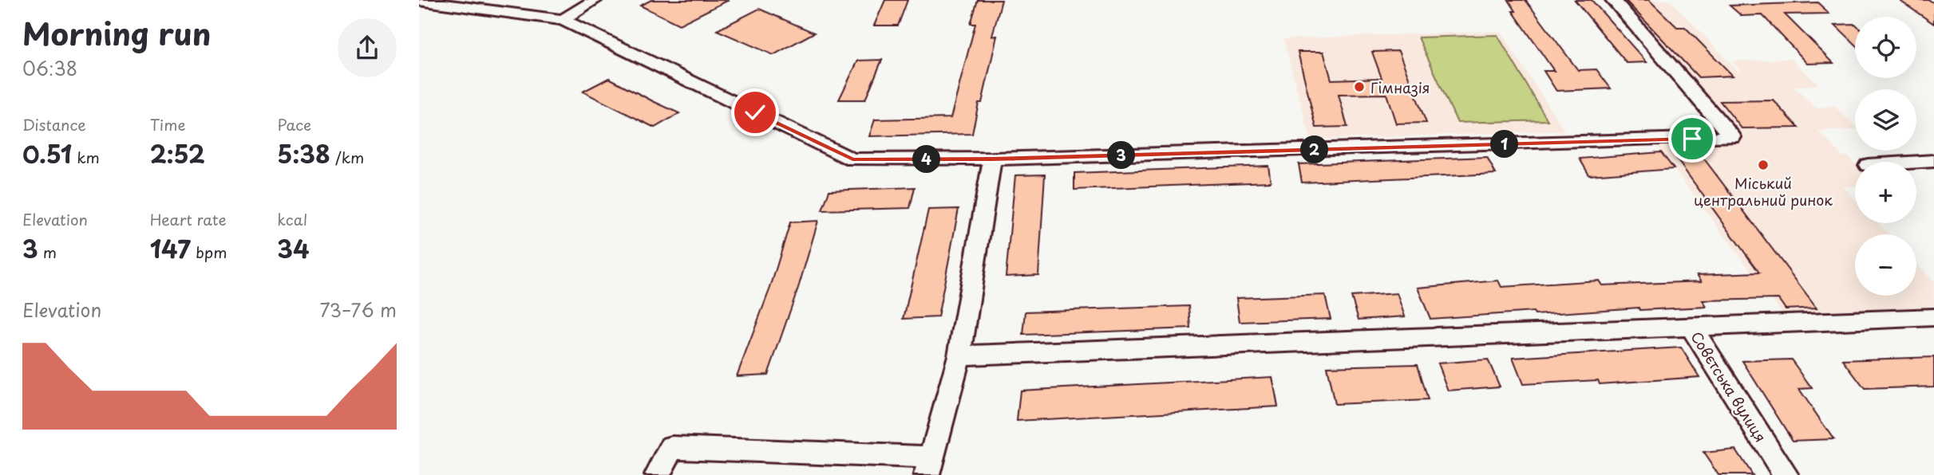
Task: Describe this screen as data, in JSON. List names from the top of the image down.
{
  "streets": {
    "street": ["Совєтська вулиця"]
  },
  "places": ["Гімназія", "Міський центральний ринок"],
  "page": {
    "heading": ["Morning run", "06:38"],
    "map_buttons": ["+", "−"],
    "stats": [
      ["Distance", "0.51 km"],
      ["Time", "2:52"],
      ["Pace", "5:38 /km"],
      ["Elevation", "3 m"],
      ["Heart rate", "147 bpm"],
      ["kcal", "34"]
    ],
    "pins": [
      "1",
      "2",
      "3",
      "4"
    ],
    "chart": ["Elevation", "73–76 m"]
  }
}
